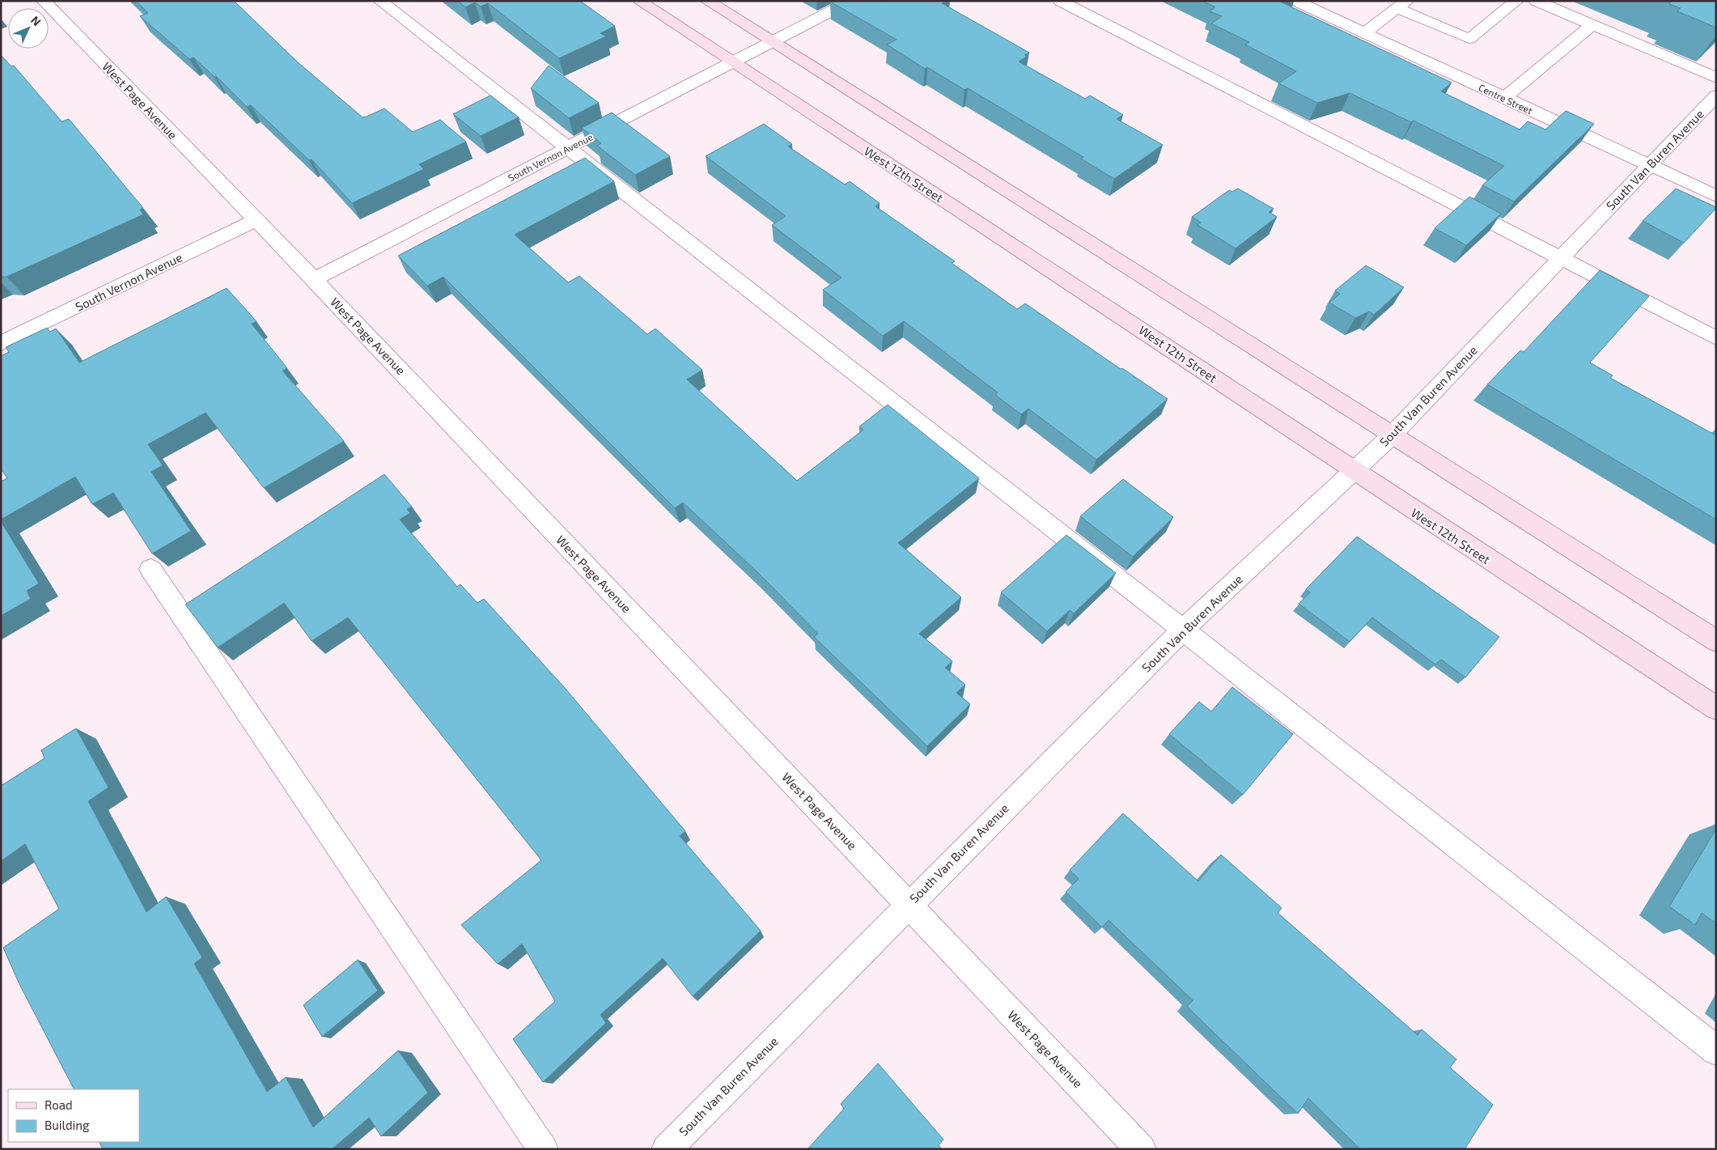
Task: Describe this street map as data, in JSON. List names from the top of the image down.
{
  "streets": {
    "main road": ["West 12th Street"],
    "street": [
      "Centre Street",
      "West Page Avenue",
      "South Vernon Avenue",
      "South Van Buren Avenue"
    ]
  },
  "crossings": [
    ["Centre Street", "South Van Buren Avenue"],
    ["West Page Avenue", "South Vernon Avenue"],
    ["West Page Avenue", "South Van Buren Avenue"],
    ["South Vernon Avenue", "West 12th Street"],
    ["South Van Buren Avenue", "West 12th Street"]
  ],
  "legend": ["Road", "Building"],
  "north": "top right"
}
